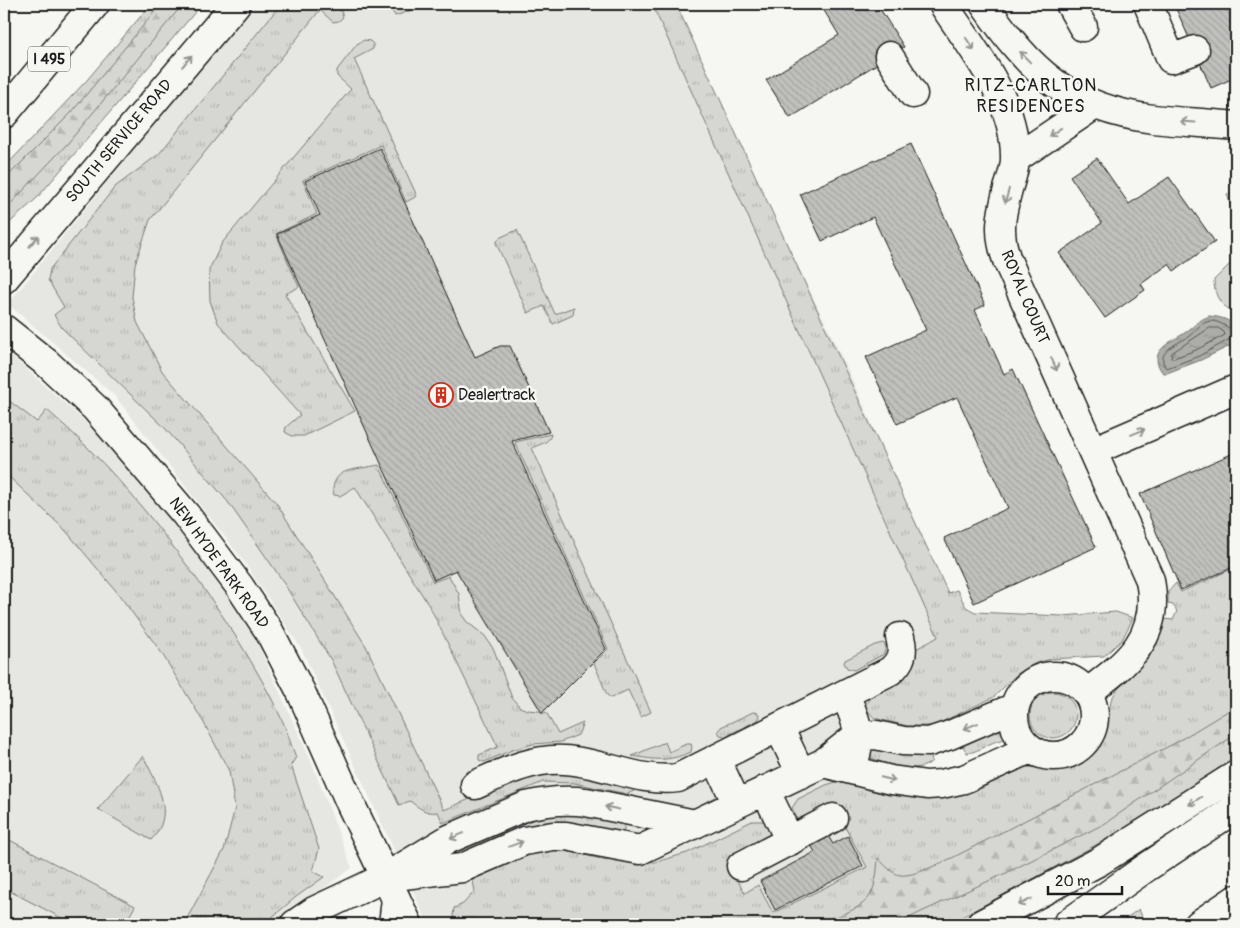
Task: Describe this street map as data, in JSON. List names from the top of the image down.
{
  "streets": {
    "main road": [
      "I 495",
      "SOUTH SERVICE ROAD",
      "ROYAL COURT",
      "NEW HYDE PARK ROAD"
    ]
  },
  "one_way": ["ROYAL COURT"],
  "districts": ["RITZ-CARLTON RESIDENCES"],
  "places": {
    "building": ["Dealertrack"]
  },
  "scale_bar": "20 m"
}
